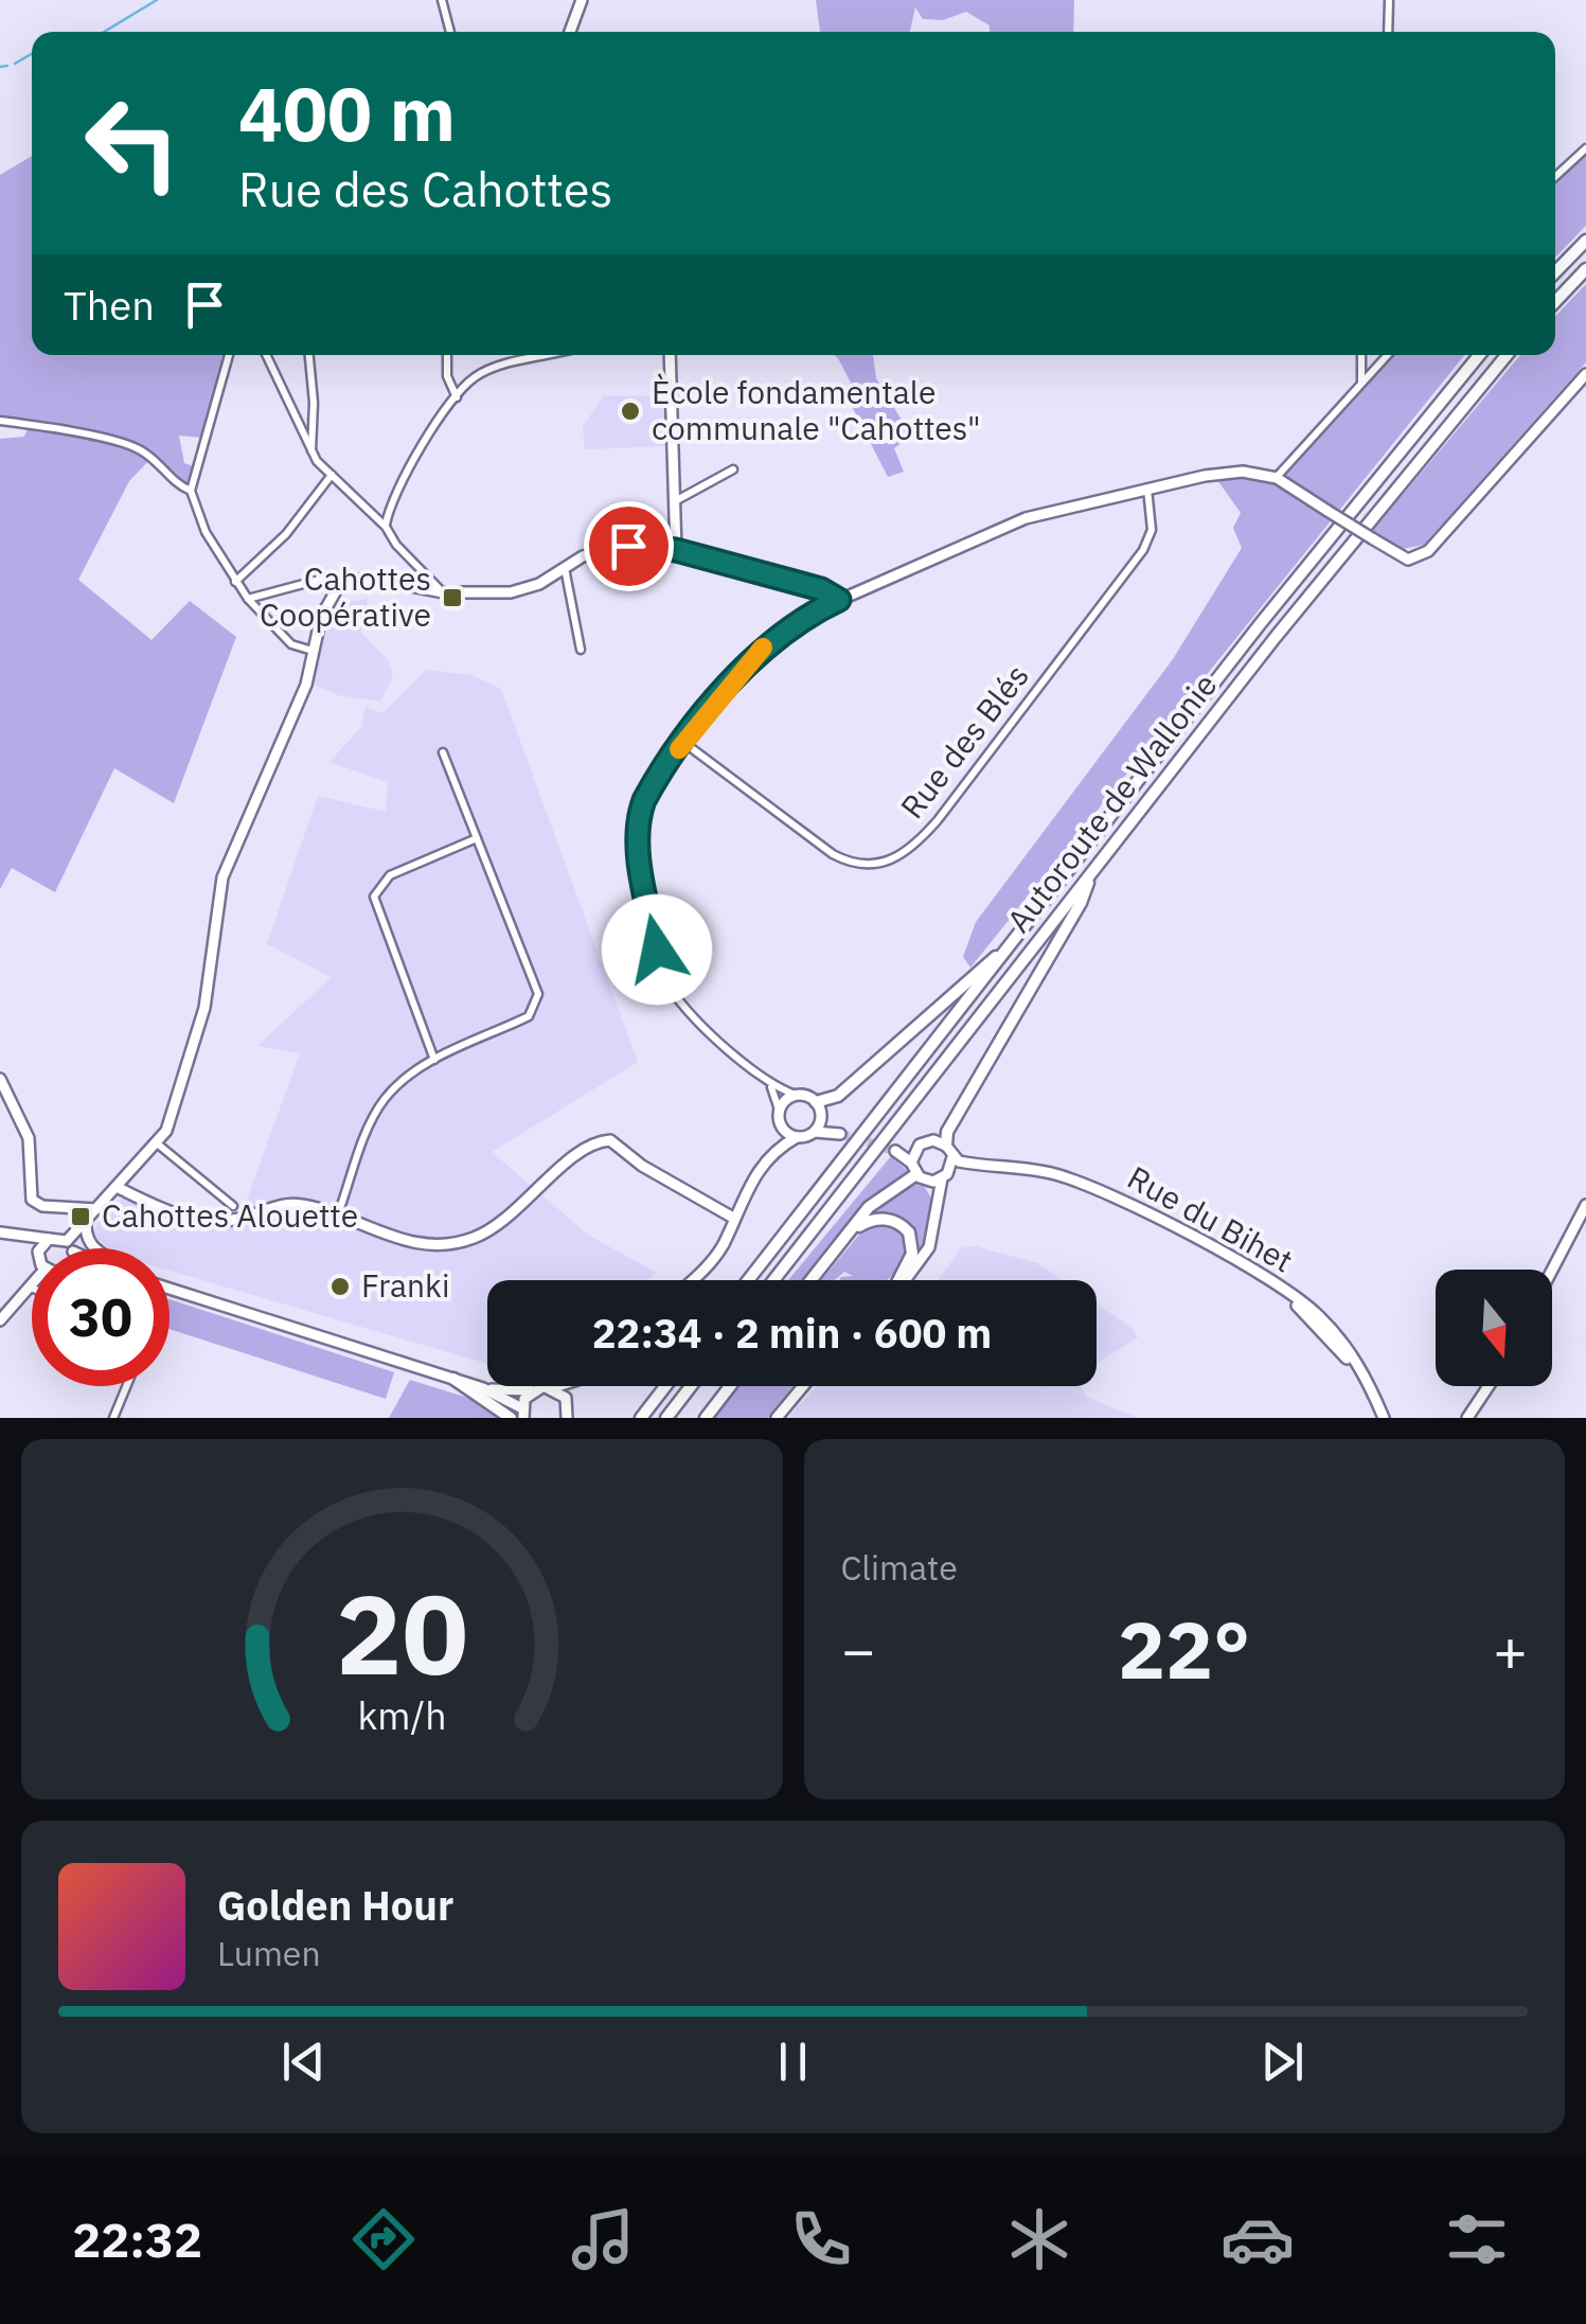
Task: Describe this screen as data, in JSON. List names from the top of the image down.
{
  "streets": {
    "highway": ["Autoroute de Wallonie"],
    "street": ["Rue des Blés", "Rue du Bihet"]
  },
  "places": {
    "other": ["Ècole fondamentale communale \"Cahottes\"", "Franki"],
    "transit": ["Cahottes Coopérative", "Cahottes Alouette"]
  },
  "north": "bottom",
  "page": {
    "turn": ["400 m", "Rue des Cahottes"],
    "then": "Then",
    "limit": "30",
    "trip": "22:34 · 2 min · 600 m",
    "tile": "Climate",
    "heat": ["−", "22°", "+"],
    "song": ["Golden Hour", "Lumen"],
    "tabs": "22:32",
    "gauge": ["20", "km/h"]
  }
}
